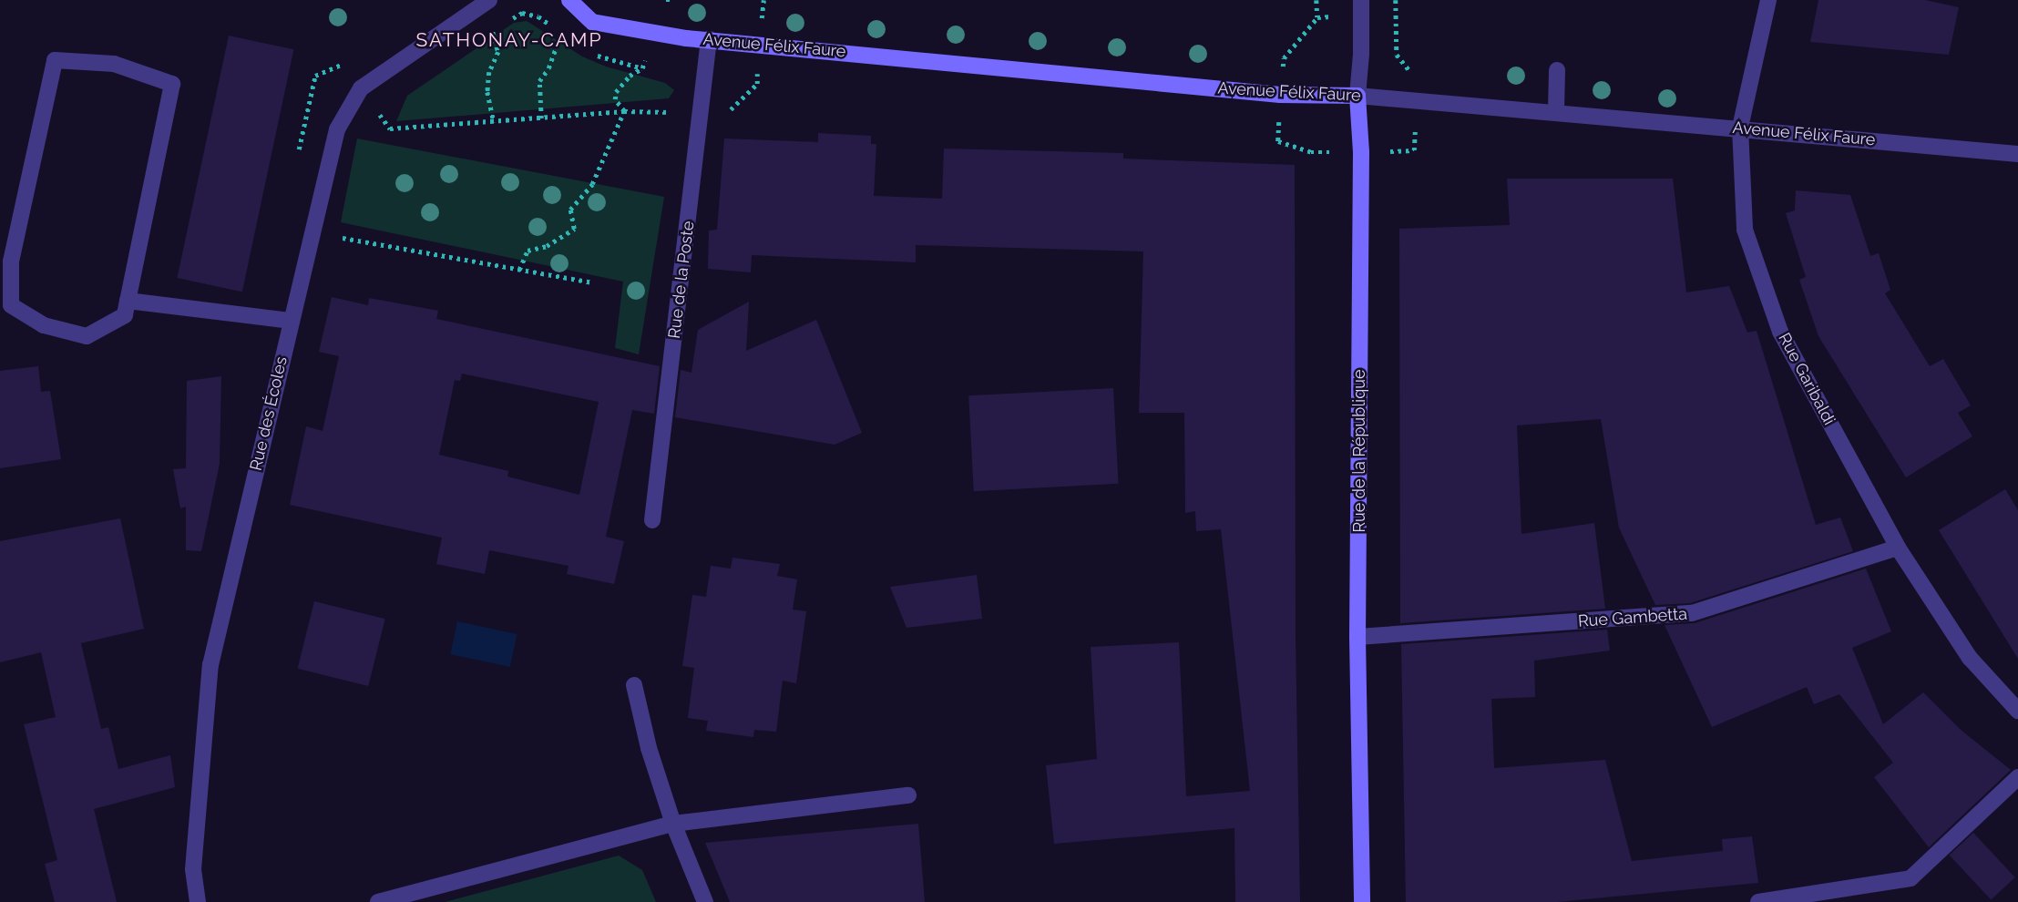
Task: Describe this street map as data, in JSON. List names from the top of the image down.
{
  "streets": {
    "main road": ["Avenue Félix Faure", "Rue de la République"],
    "street": [
      "Rue de la Poste",
      "Rue Garibaldi",
      "Rue des Écoles",
      "Rue Gambetta"
    ]
  },
  "crossings": [
    ["Avenue Félix Faure", "Rue de la Poste"],
    ["Avenue Félix Faure", "Rue Garibaldi"],
    ["Avenue Félix Faure", "Rue de la République"],
    ["Rue Garibaldi", "Rue Gambetta"],
    ["Rue de la République", "Rue Gambetta"]
  ],
  "districts": ["SATHONAY-CAMP"]
}
